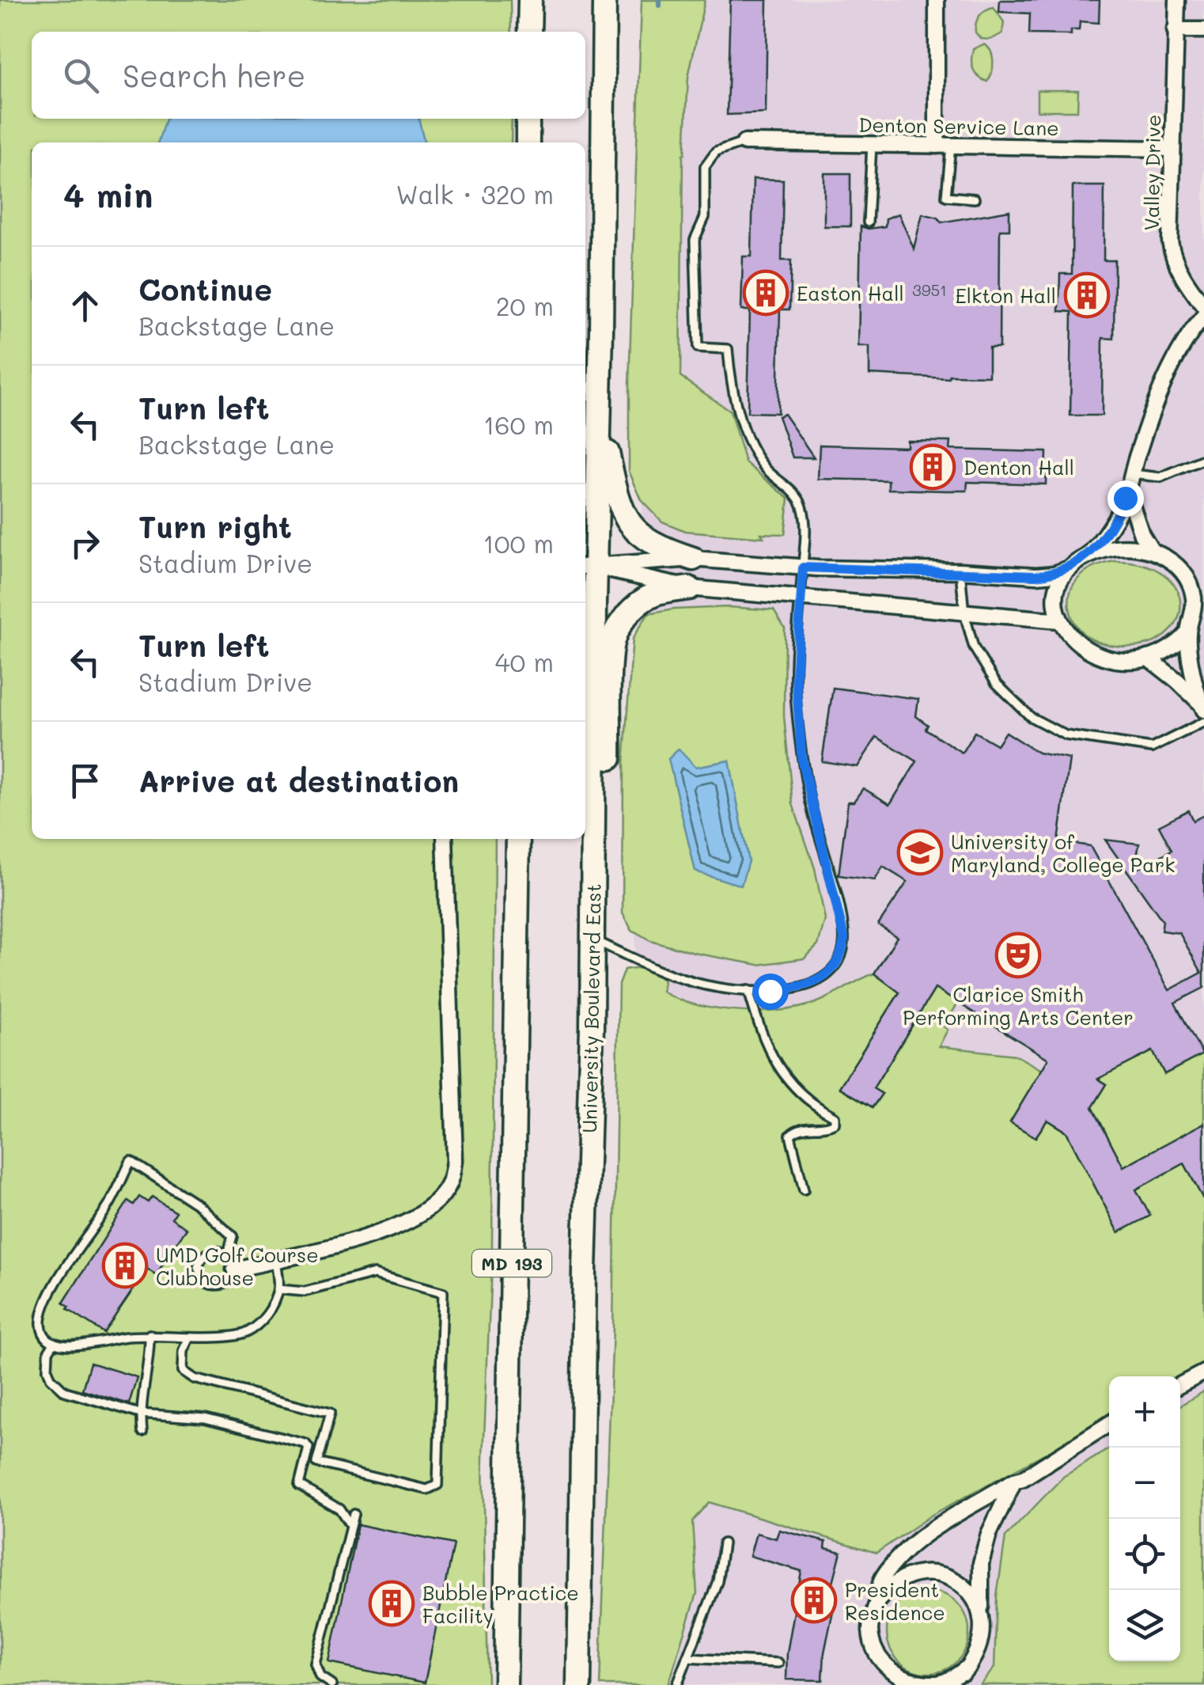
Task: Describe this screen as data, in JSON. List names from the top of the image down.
{
  "streets": {
    "main road": ["University Boulevard East", "MD 193"],
    "street": ["Denton Service Lane", "Valley Drive"]
  },
  "crossings": [
    ["Denton Service Lane", "Valley Drive"]
  ],
  "places": {
    "building": [
      "Easton Hall",
      "Elkton Hall",
      "Denton Hall",
      "UMD Golf Course Clubhouse",
      "President Residence",
      "Bubble Practice Facility"
    ],
    "school or university": ["University of Maryland, College Park"],
    "theatre": ["Clarice Smith Performing Arts Center"]
  },
  "house_numbers": ["3951"],
  "page": {
    "search": "Search here",
    "heading": ["4 min", "Walk · 320 m"],
    "list": [
      ["Continue", "Backstage Lane", "20 m"],
      ["Turn left", "Backstage Lane", "160 m"],
      ["Turn right", "Stadium Drive", "100 m"],
      ["Turn left", "Stadium Drive", "40 m"],
      "Arrive at destination"
    ],
    "map_buttons": ["+", "−"]
  }
}
